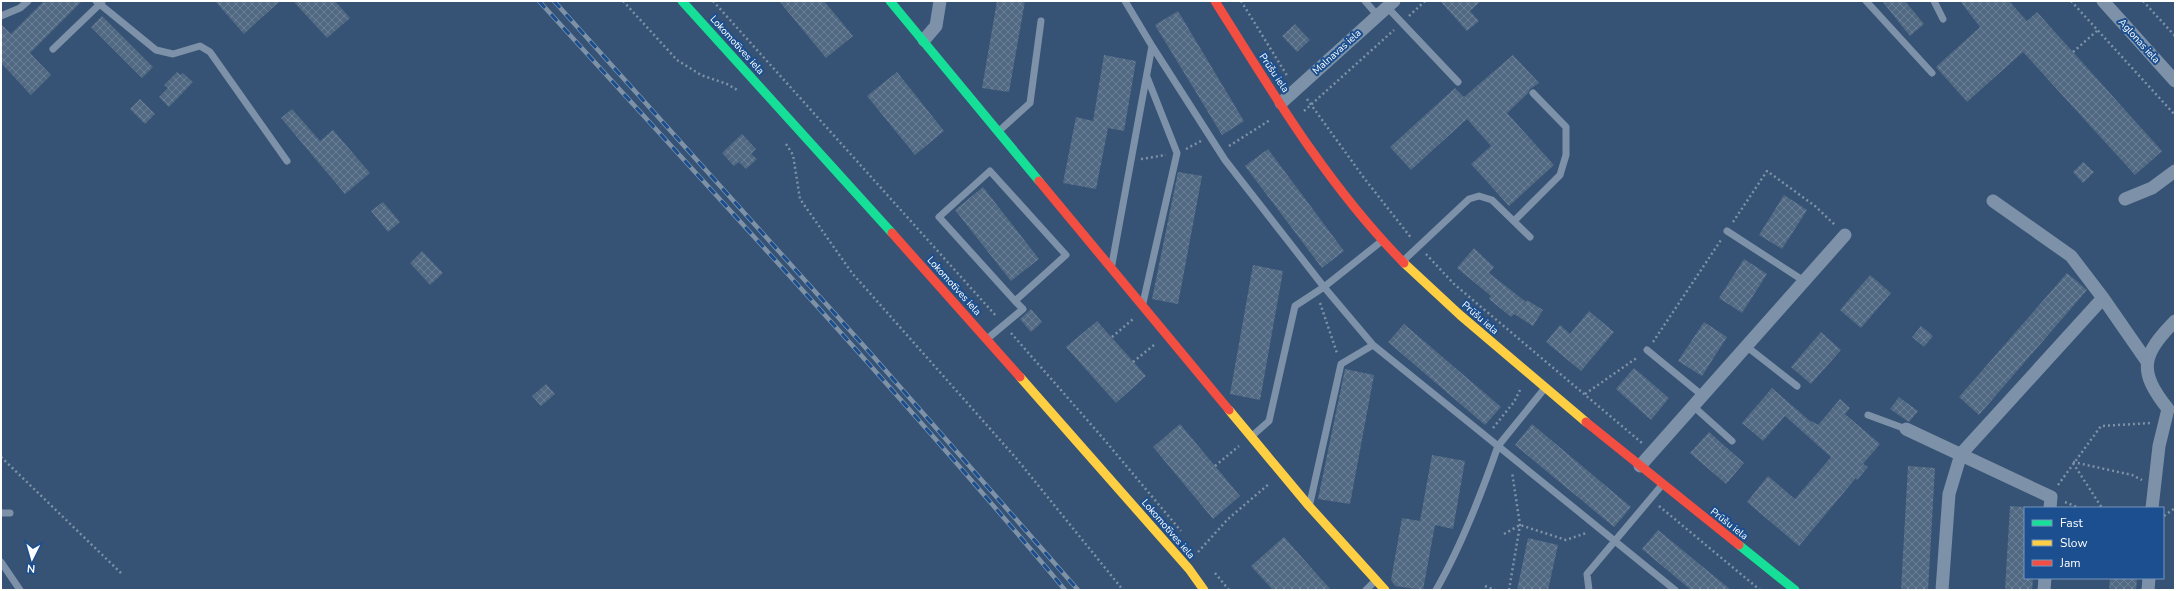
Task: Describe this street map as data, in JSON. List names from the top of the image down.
{
  "streets": {
    "street": [
      "Aglonas iela",
      "Lokomotīves iela",
      "Malnavas iela",
      "Prūšu iela"
    ]
  },
  "crossings": [
    ["Malnavas iela", "Prūšu iela"]
  ],
  "legend": ["Fast", "Slow", "Jam"],
  "north": "bottom"
}
